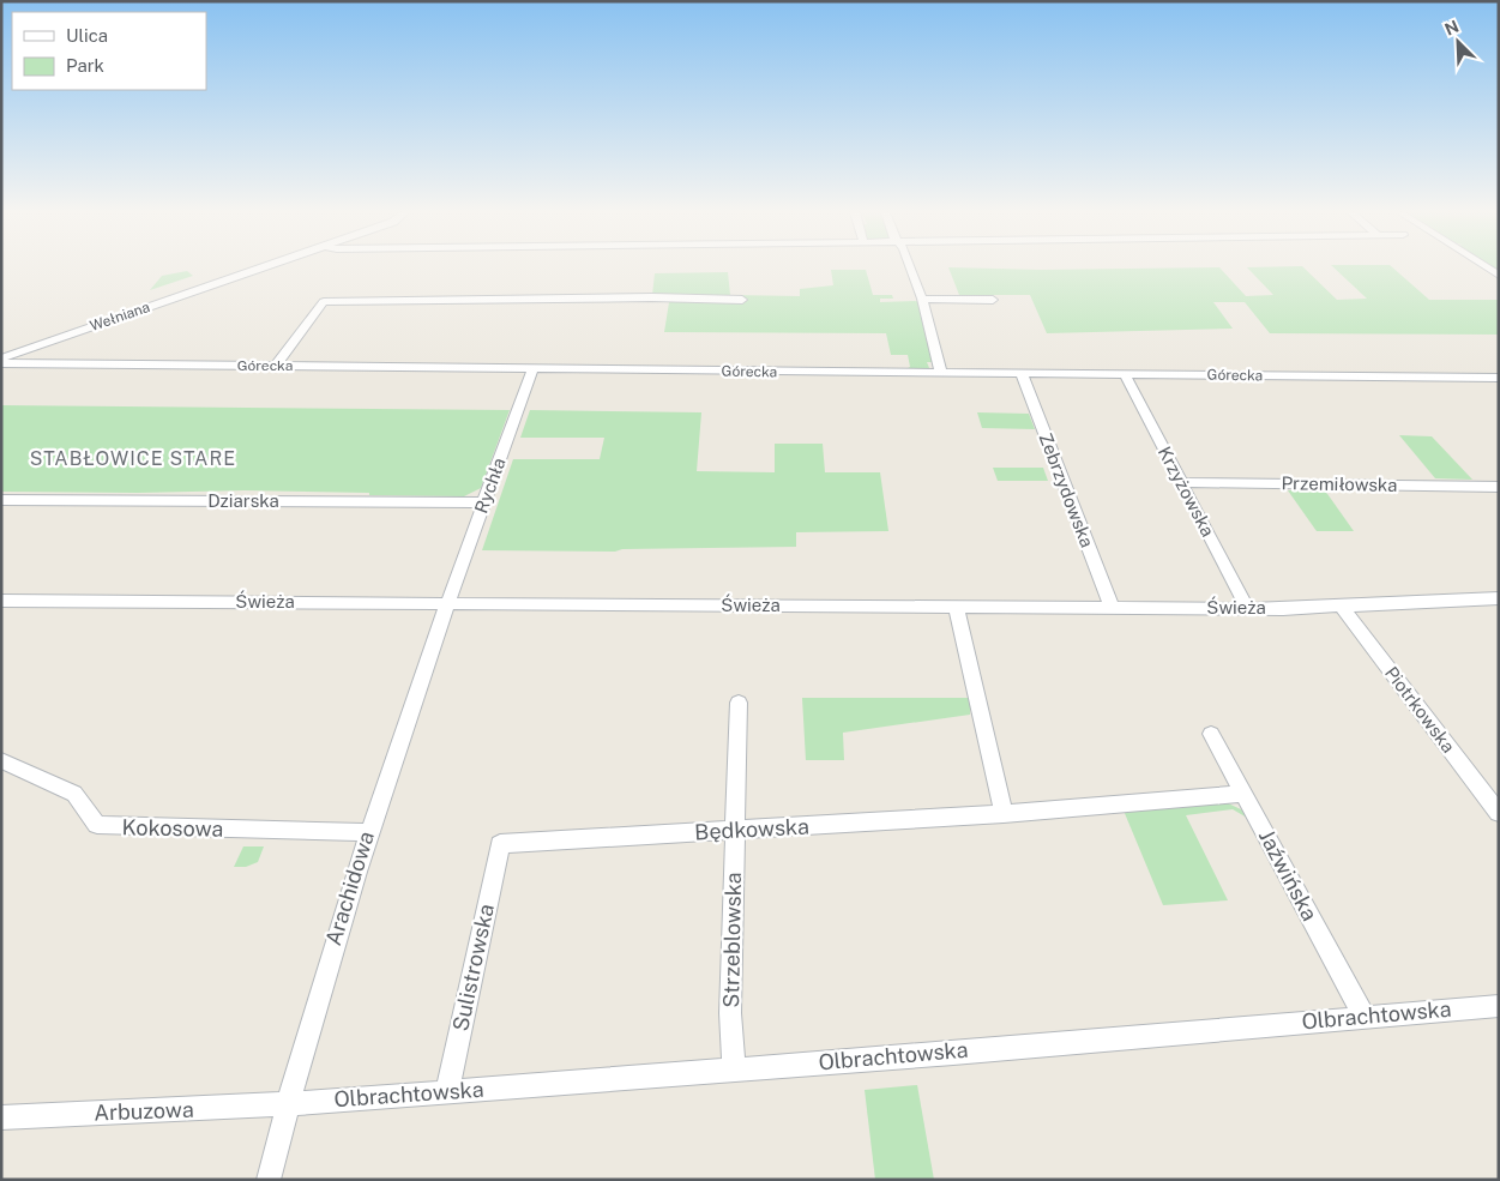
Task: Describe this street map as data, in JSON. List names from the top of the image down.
{
  "streets": {
    "street": [
      "Wełniana",
      "Górecka",
      "Przemiłowska",
      "Rychła",
      "Zebrzydowska",
      "Krzyżowska",
      "Dziarska",
      "Świeża",
      "Piotrkowska",
      "Kokosowa",
      "Będkowska",
      "Jaźwińska",
      "Arachidowa",
      "Strzeblowska",
      "Sulistrowska",
      "Olbrachtowska",
      "Arbuzowa"
    ]
  },
  "crossings": [
    ["Górecka", "Rychła"],
    ["Górecka", "Zebrzydowska"],
    ["Górecka", "Krzyżowska"],
    ["Przemiłowska", "Krzyżowska"],
    ["Rychła", "Dziarska"],
    ["Rychła", "Świeża"],
    ["Rychła", "Arachidowa"],
    ["Zebrzydowska", "Świeża"],
    ["Krzyżowska", "Świeża"],
    ["Świeża", "Piotrkowska"],
    ["Świeża", "Arachidowa"],
    ["Kokosowa", "Arachidowa"],
    ["Będkowska", "Jaźwińska"],
    ["Będkowska", "Strzeblowska"],
    ["Będkowska", "Sulistrowska"],
    ["Jaźwińska", "Olbrachtowska"],
    ["Arachidowa", "Olbrachtowska"],
    ["Arachidowa", "Arbuzowa"],
    ["Strzeblowska", "Olbrachtowska"],
    ["Sulistrowska", "Olbrachtowska"],
    ["Olbrachtowska", "Arbuzowa"]
  ],
  "districts": ["STABŁOWICE STARE"],
  "legend": ["Ulica", "Park"],
  "north": "top left"
}
